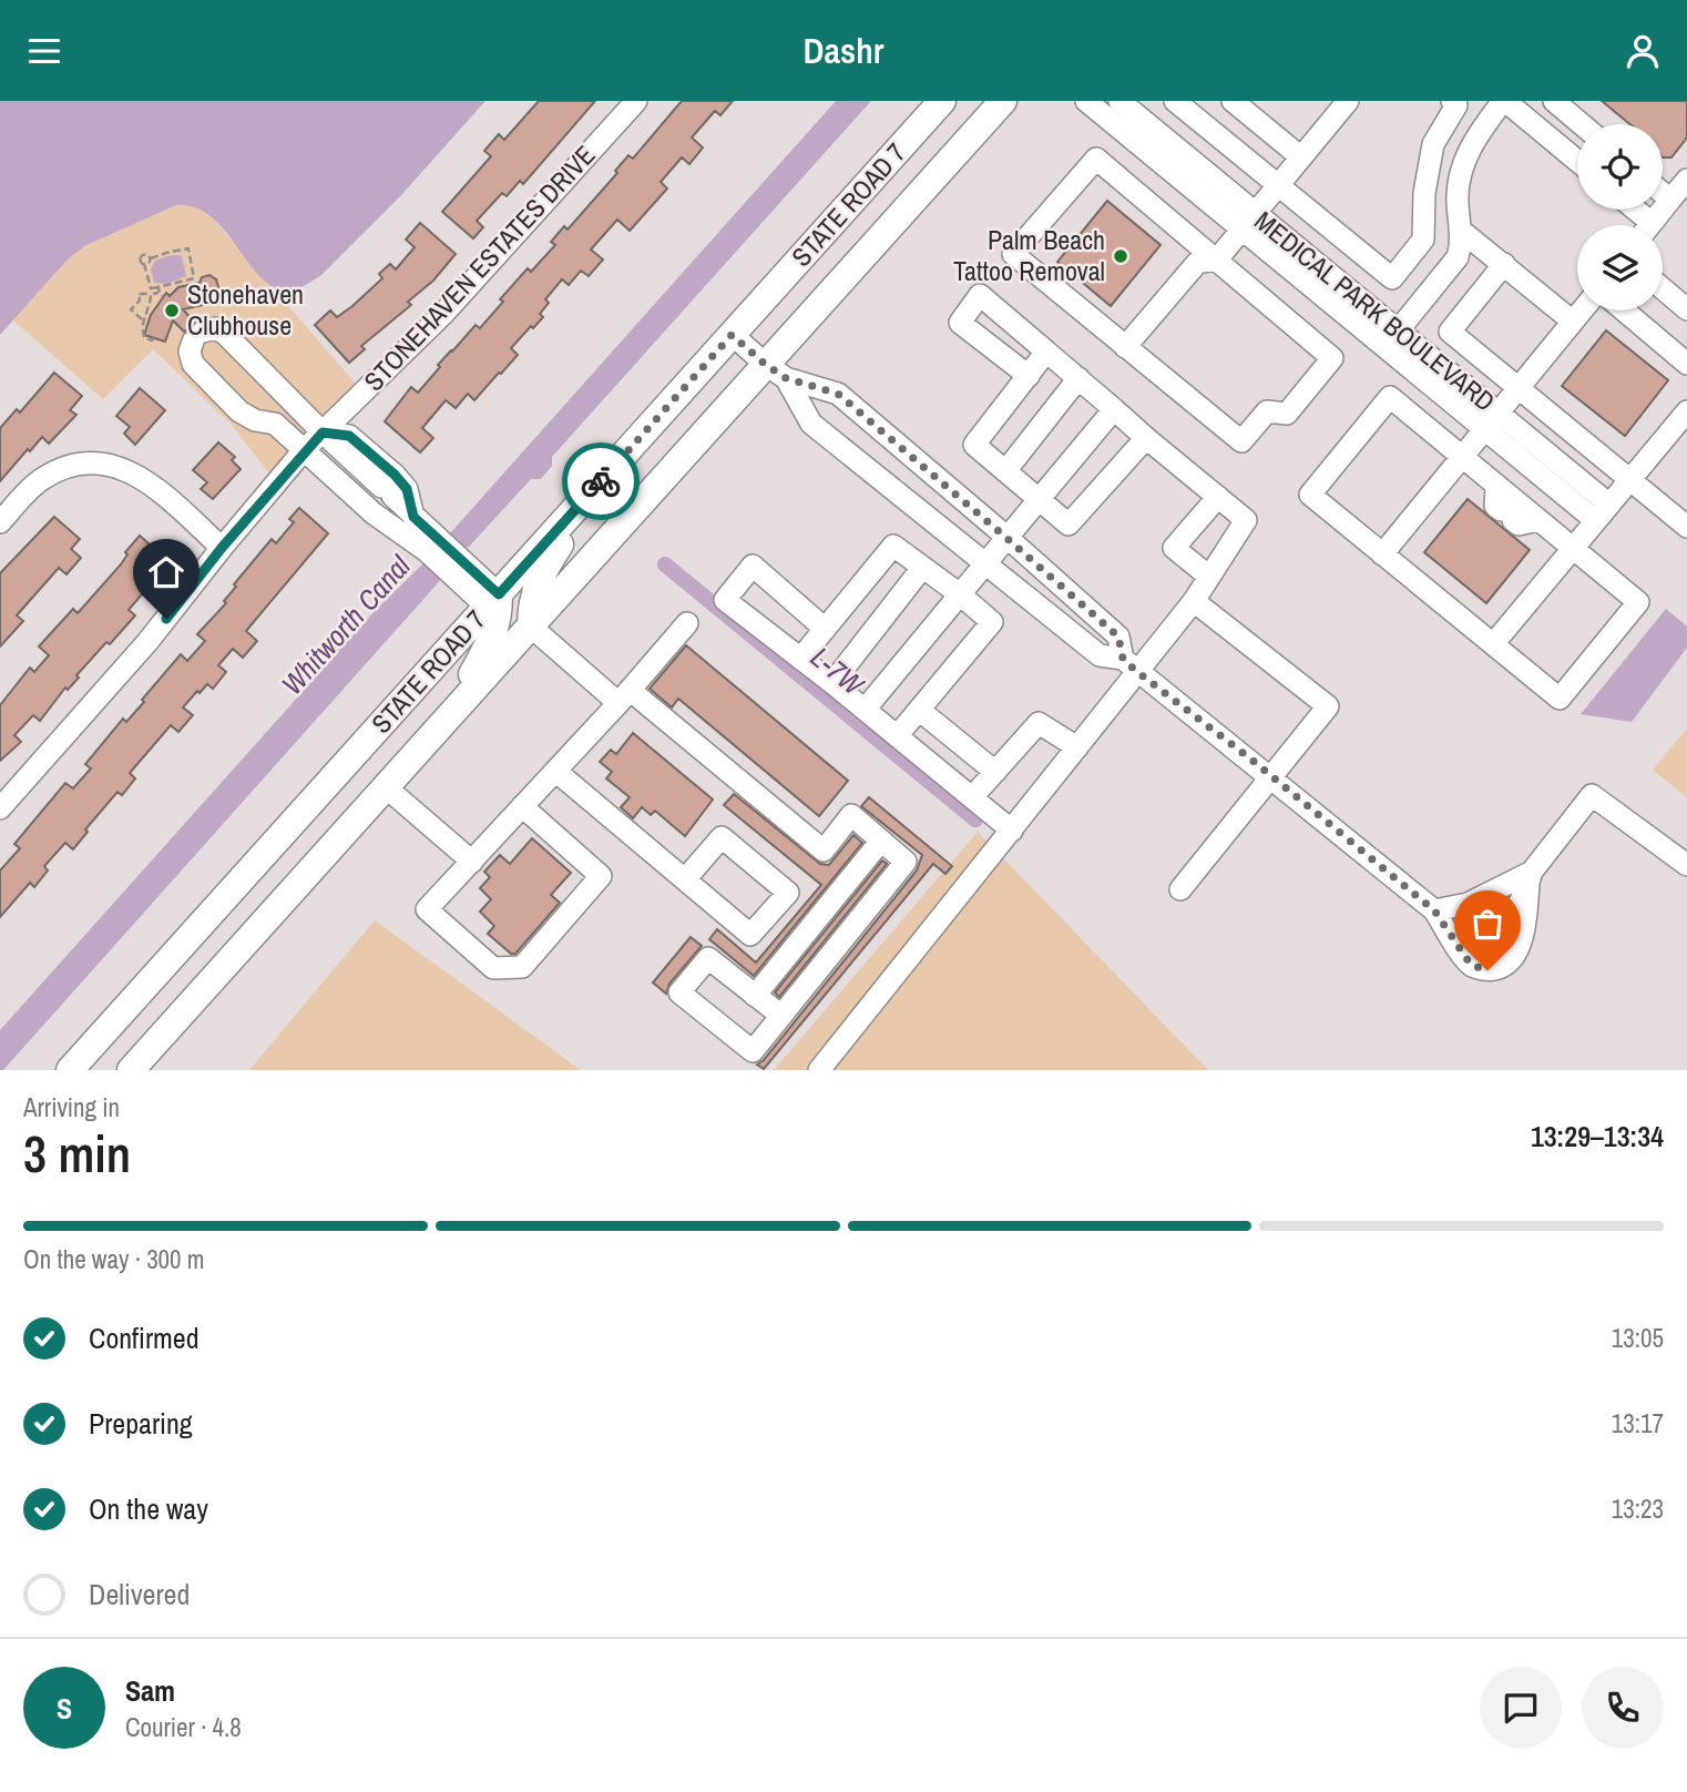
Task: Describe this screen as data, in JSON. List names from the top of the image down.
{
  "streets": {
    "main road": ["STATE ROAD 7"],
    "street": ["STONEHAVEN ESTATES DRIVE", "MEDICAL PARK BOULEVARD"]
  },
  "water": ["Whitworth Canal", "L-7W"],
  "places": ["Palm Beach Tattoo Removal", "Stonehaven Clubhouse"],
  "page": {
    "header": "Dashr",
    "heading": ["3 min", "Arriving in", "13:29–13:34"],
    "panel": ["Sam", "Courier · 4.8"],
    "bar": "On the way · 300 m",
    "list": [
      ["Confirmed", "13:05"],
      ["Preparing", "13:17"],
      ["On the way", "13:23"],
      "Delivered"
    ],
    "round": "S"
  }
}
